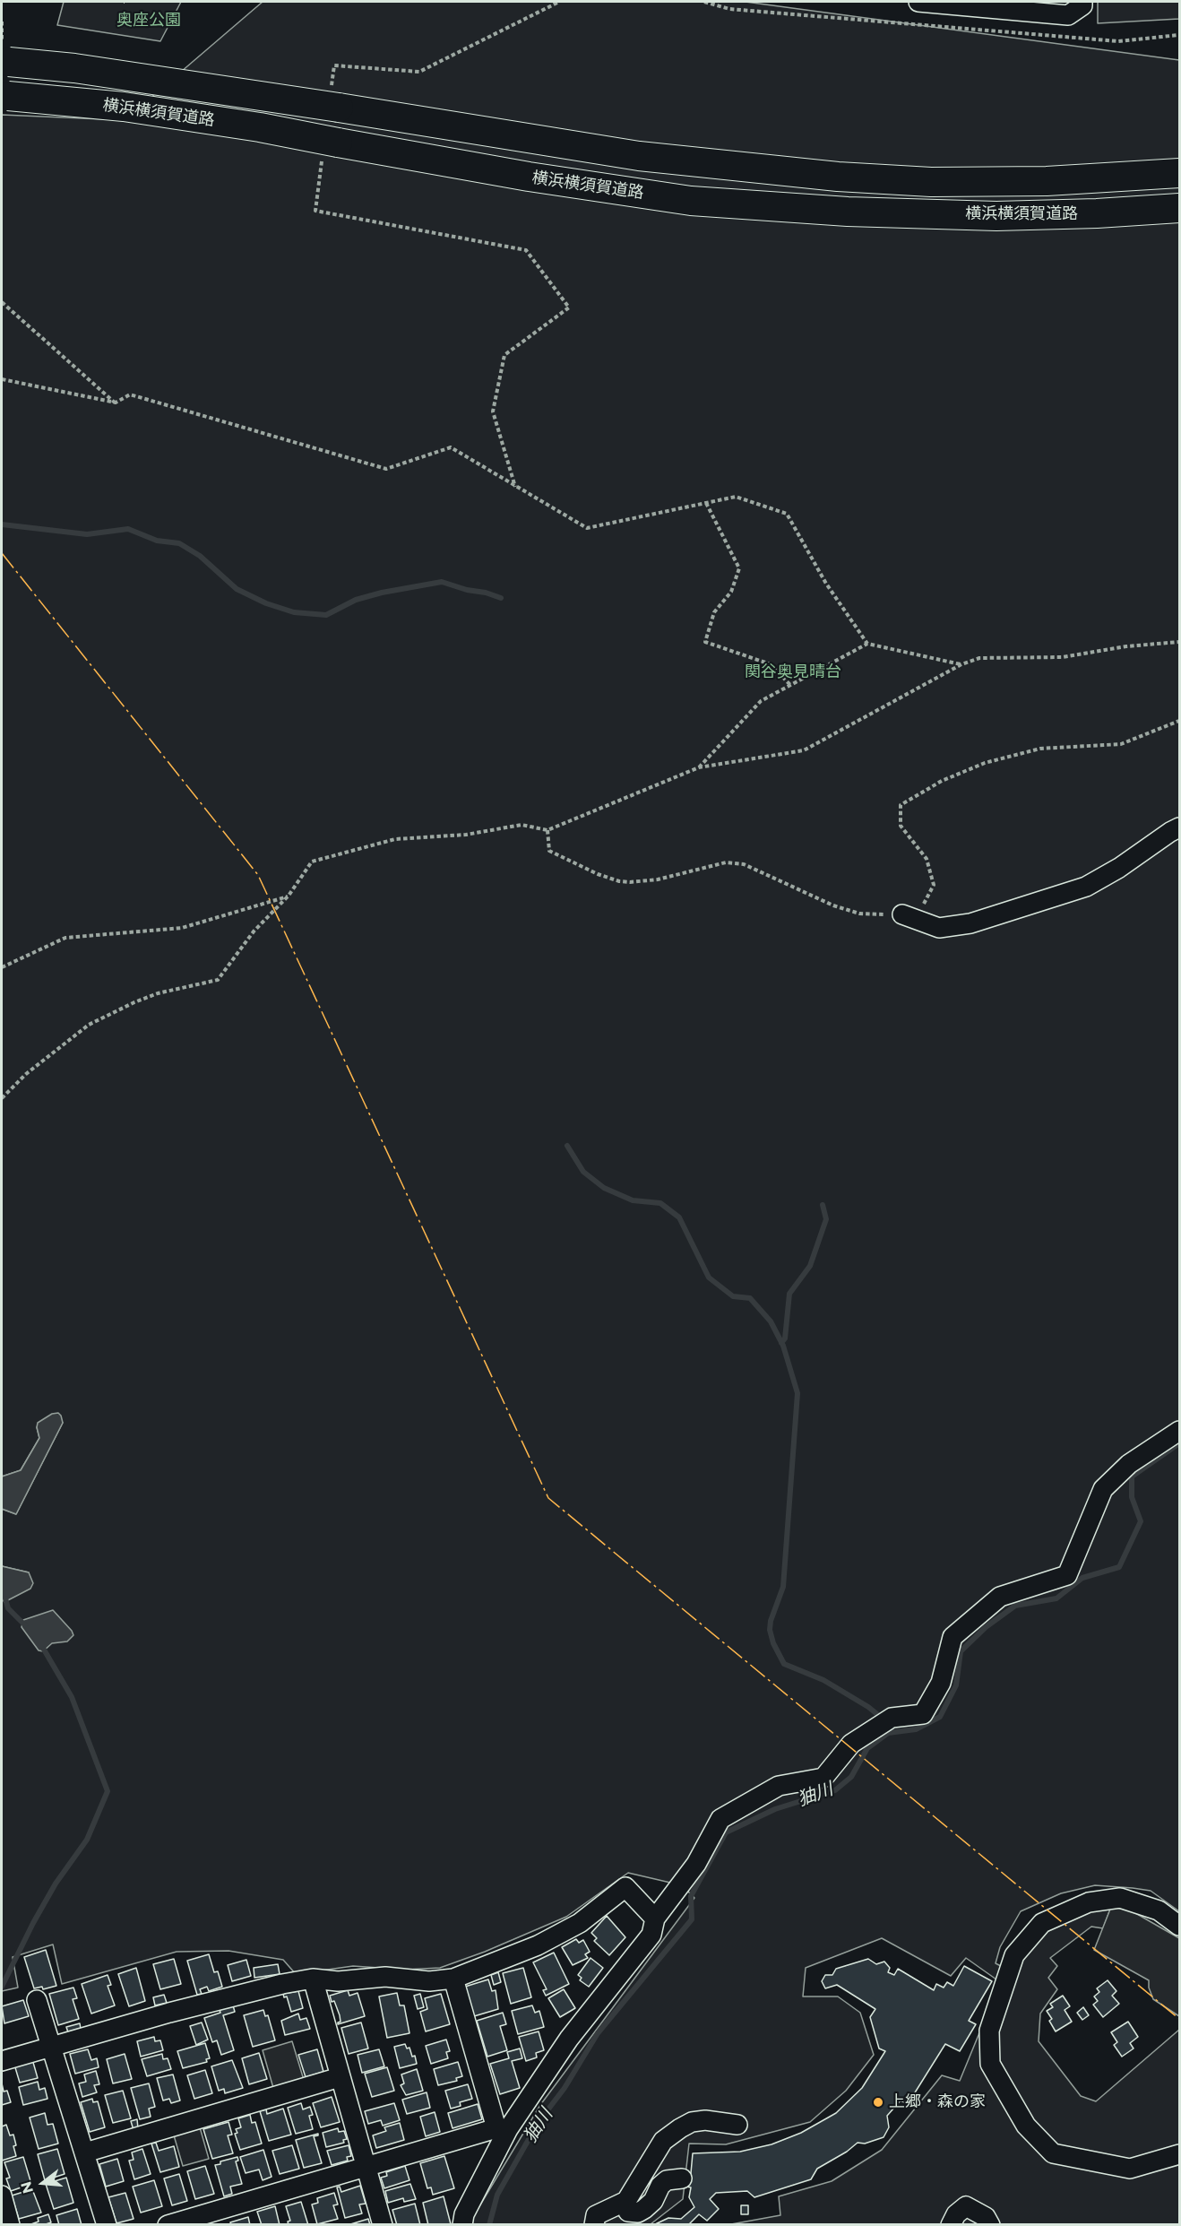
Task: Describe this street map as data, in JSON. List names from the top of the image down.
{
  "streets": {
    "highway": ["横浜横須賀道路"]
  },
  "water": ["㹨川"],
  "parks": ["奥座公園", "関谷奥見晴台"],
  "places": ["上郷・森の家"],
  "north": "left"
}
